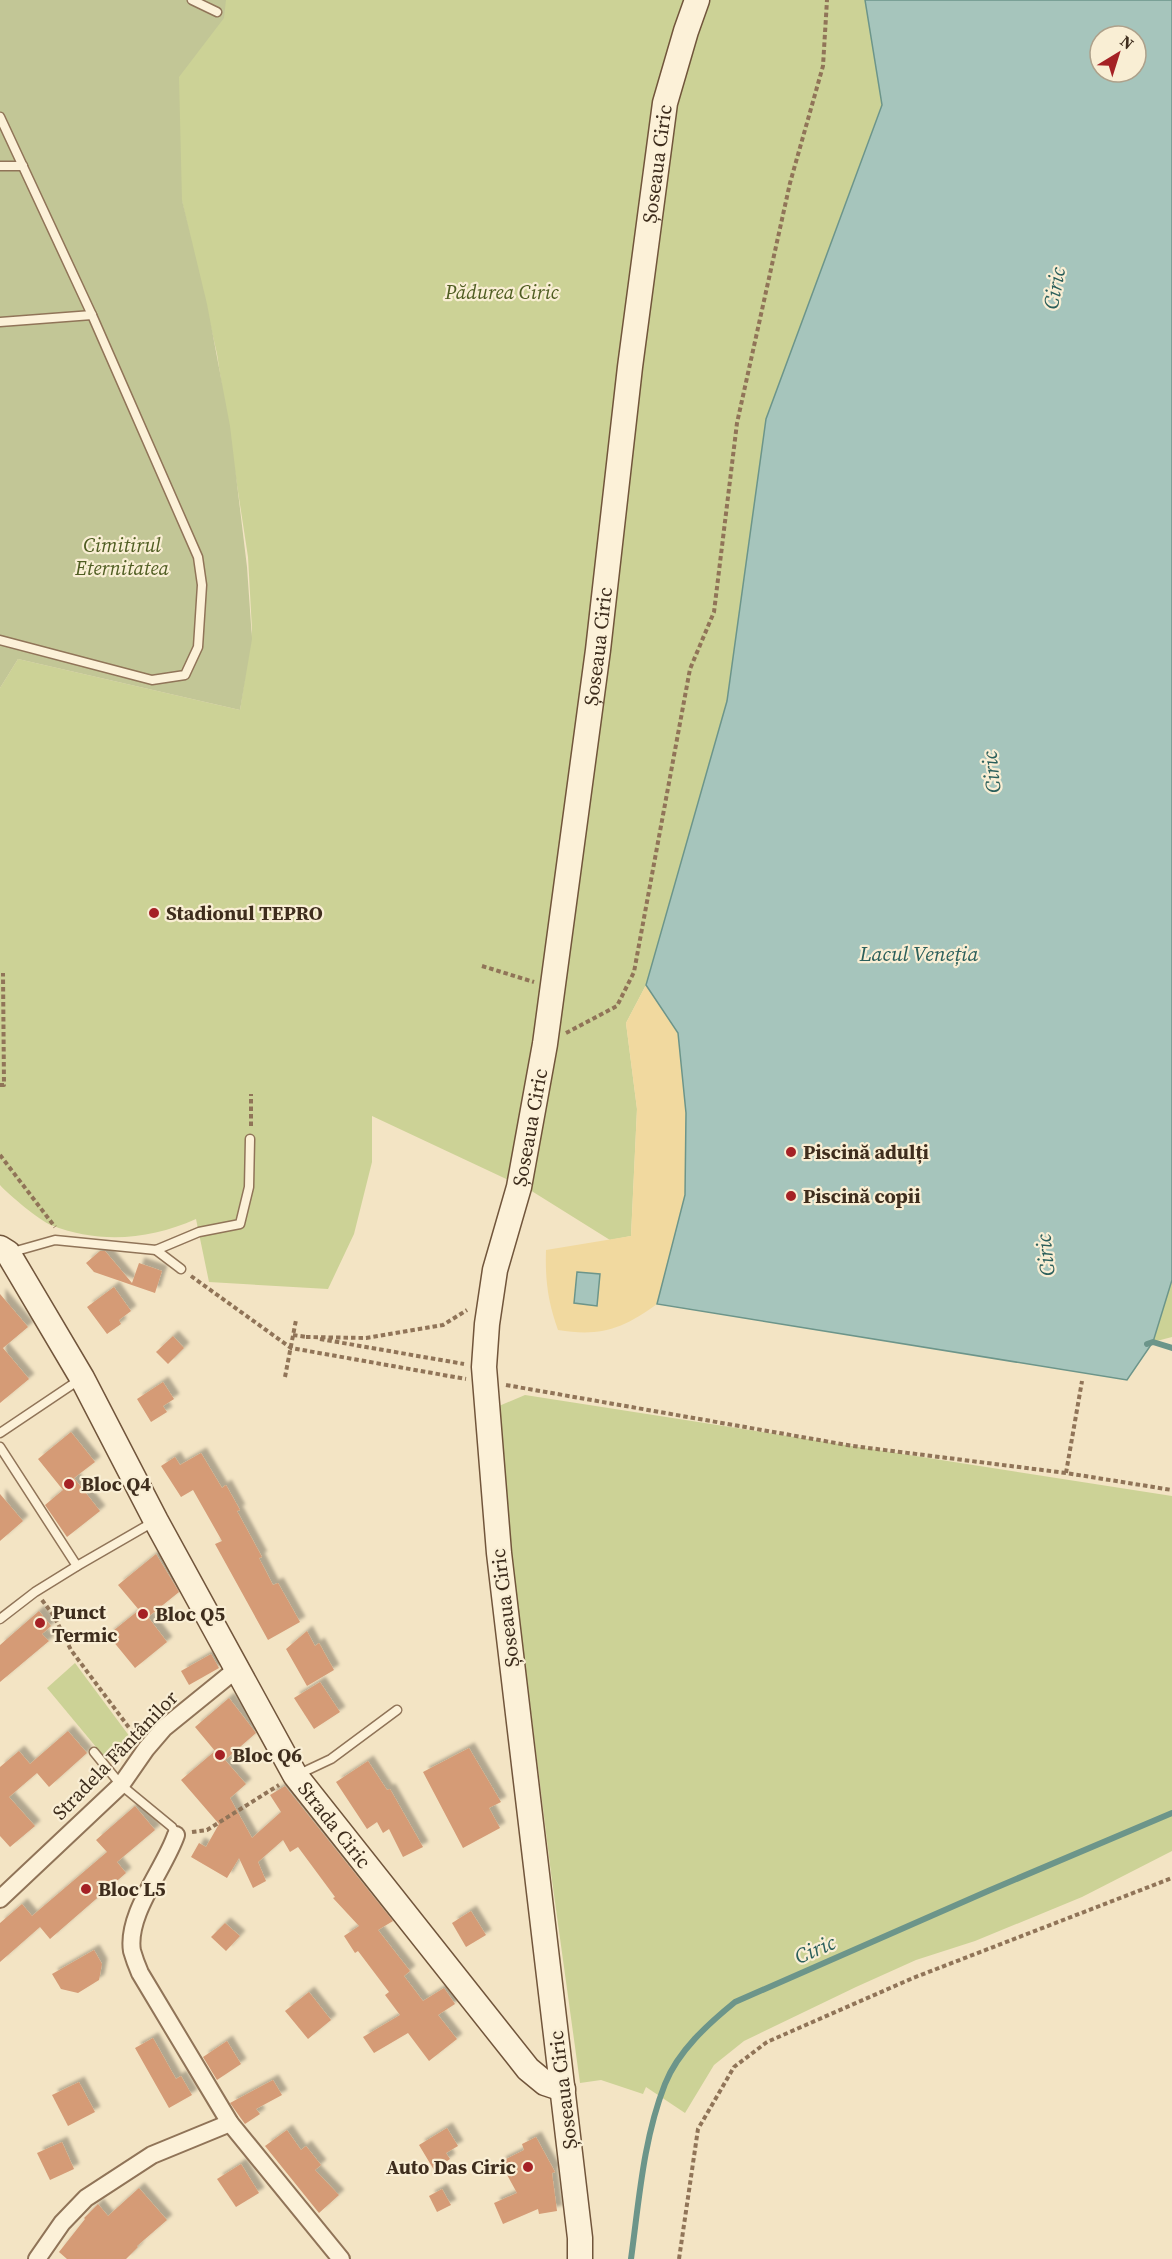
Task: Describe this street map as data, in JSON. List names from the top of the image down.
{
  "streets": {
    "street": ["Șoseaua Ciric", "Stradela Fântânilor", "Strada Ciric"]
  },
  "crossings": [
    ["Șoseaua Ciric", "Strada Ciric"],
    ["Stradela Fântânilor", "Strada Ciric"]
  ],
  "water": ["Ciric", "Lacul Veneția"],
  "parks": ["Pădurea Ciric", "Cimitirul Eternitatea"],
  "places": [
    "Stadionul TEPRO",
    "Piscină adulți",
    "Piscină copii",
    "Bloc Q4",
    "Bloc Q5",
    "Punct Termic",
    "Bloc Q6",
    "Bloc L5",
    "Auto Das Ciric"
  ],
  "north": "top right"
}
